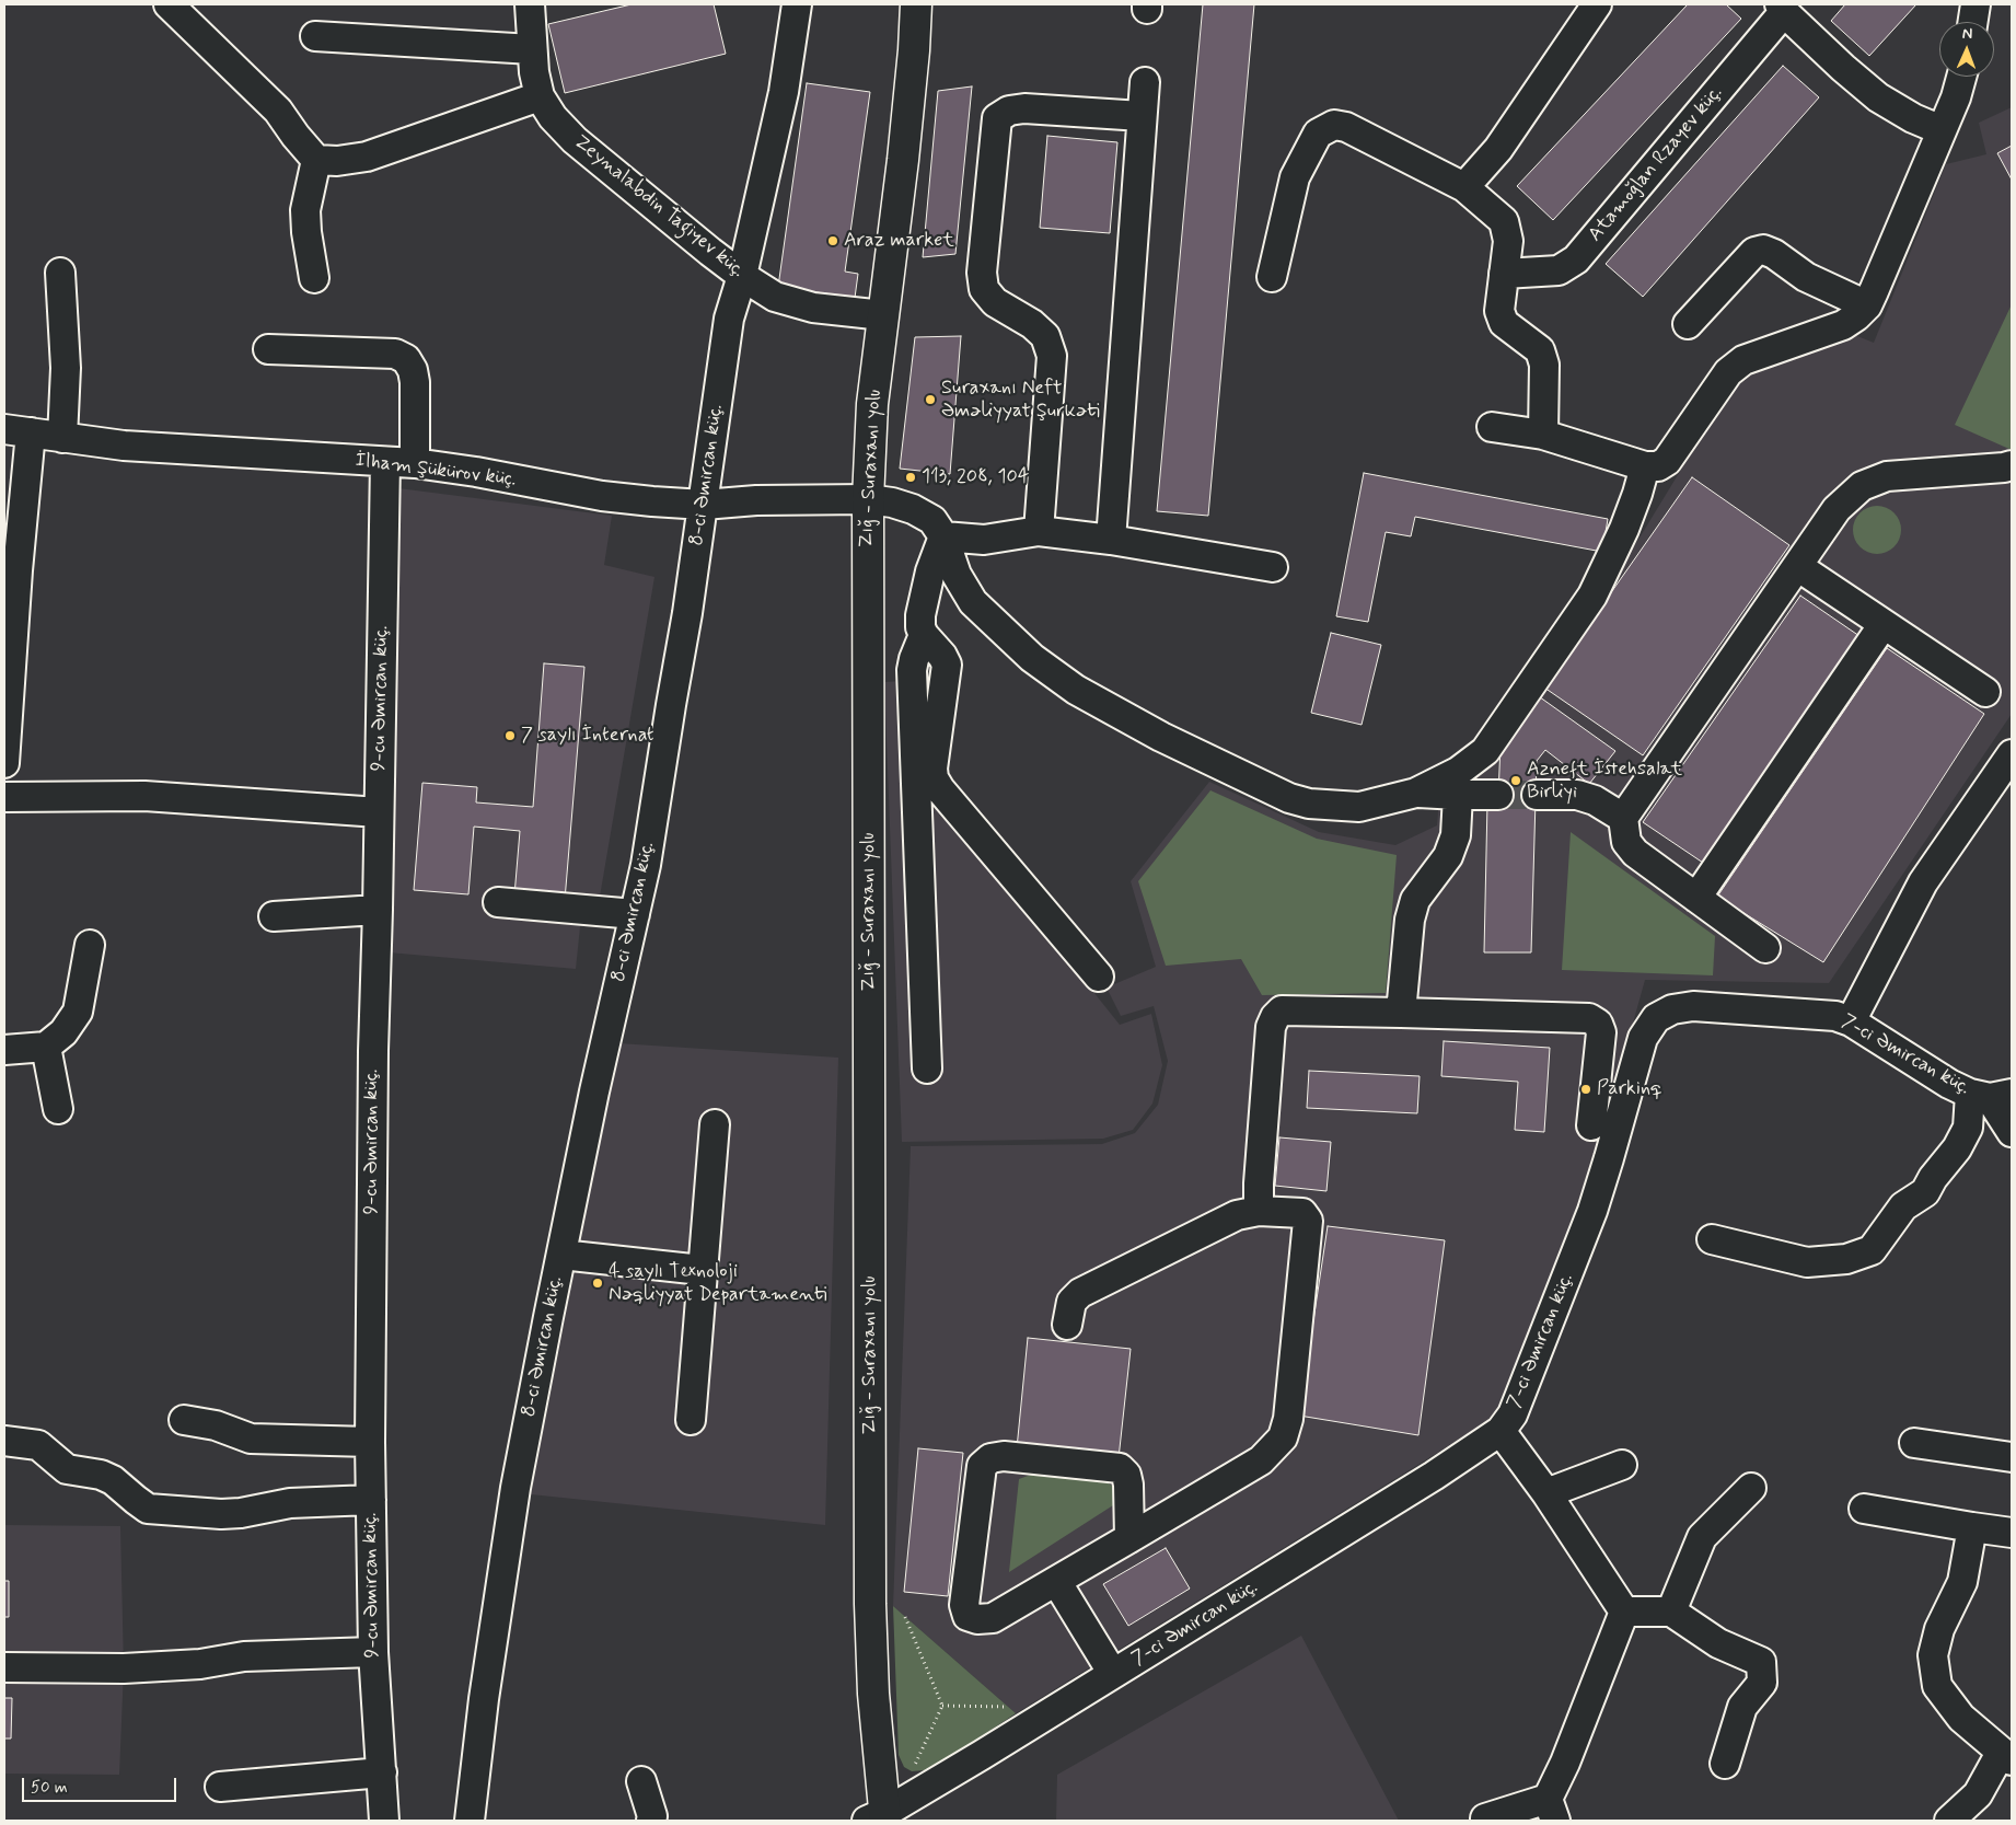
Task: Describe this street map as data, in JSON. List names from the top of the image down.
{
  "streets": {
    "main road": ["Zığ - Suraxanı yolu"],
    "street": [
      "Atamoğlan Rzayev küç.",
      "Zeynalabdin Tagiyev küç.",
      "İlham Şükürov küç.",
      "8-ci Əmircan küç.",
      "9-cu Əmircan küç.",
      "7-ci Əmircan küç."
    ]
  },
  "crossings": [
    ["Zeynalabdin Tagiyev küç.", "Zığ - Suraxanı yolu"],
    ["Zeynalabdin Tagiyev küç.", "8-ci Əmircan küç."],
    ["Zığ - Suraxanı yolu", "İlham Şükürov küç."],
    ["Zığ - Suraxanı yolu", "7-ci Əmircan küç."],
    ["İlham Şükürov küç.", "8-ci Əmircan küç."],
    ["İlham Şükürov küç.", "9-cu Əmircan küç."]
  ],
  "places": [
    "Araz market",
    "Suraxanı Neft Əməliyyat Şurkəti",
    "113, 208, 104",
    "7 saylı İnternat",
    "Azneft İstehsalat Birliyi",
    "Parkinq",
    "4 saylı Texnoloji Nəqliyyat Departamenti"
  ],
  "scale_bar": "50 m",
  "north": "top"
}
